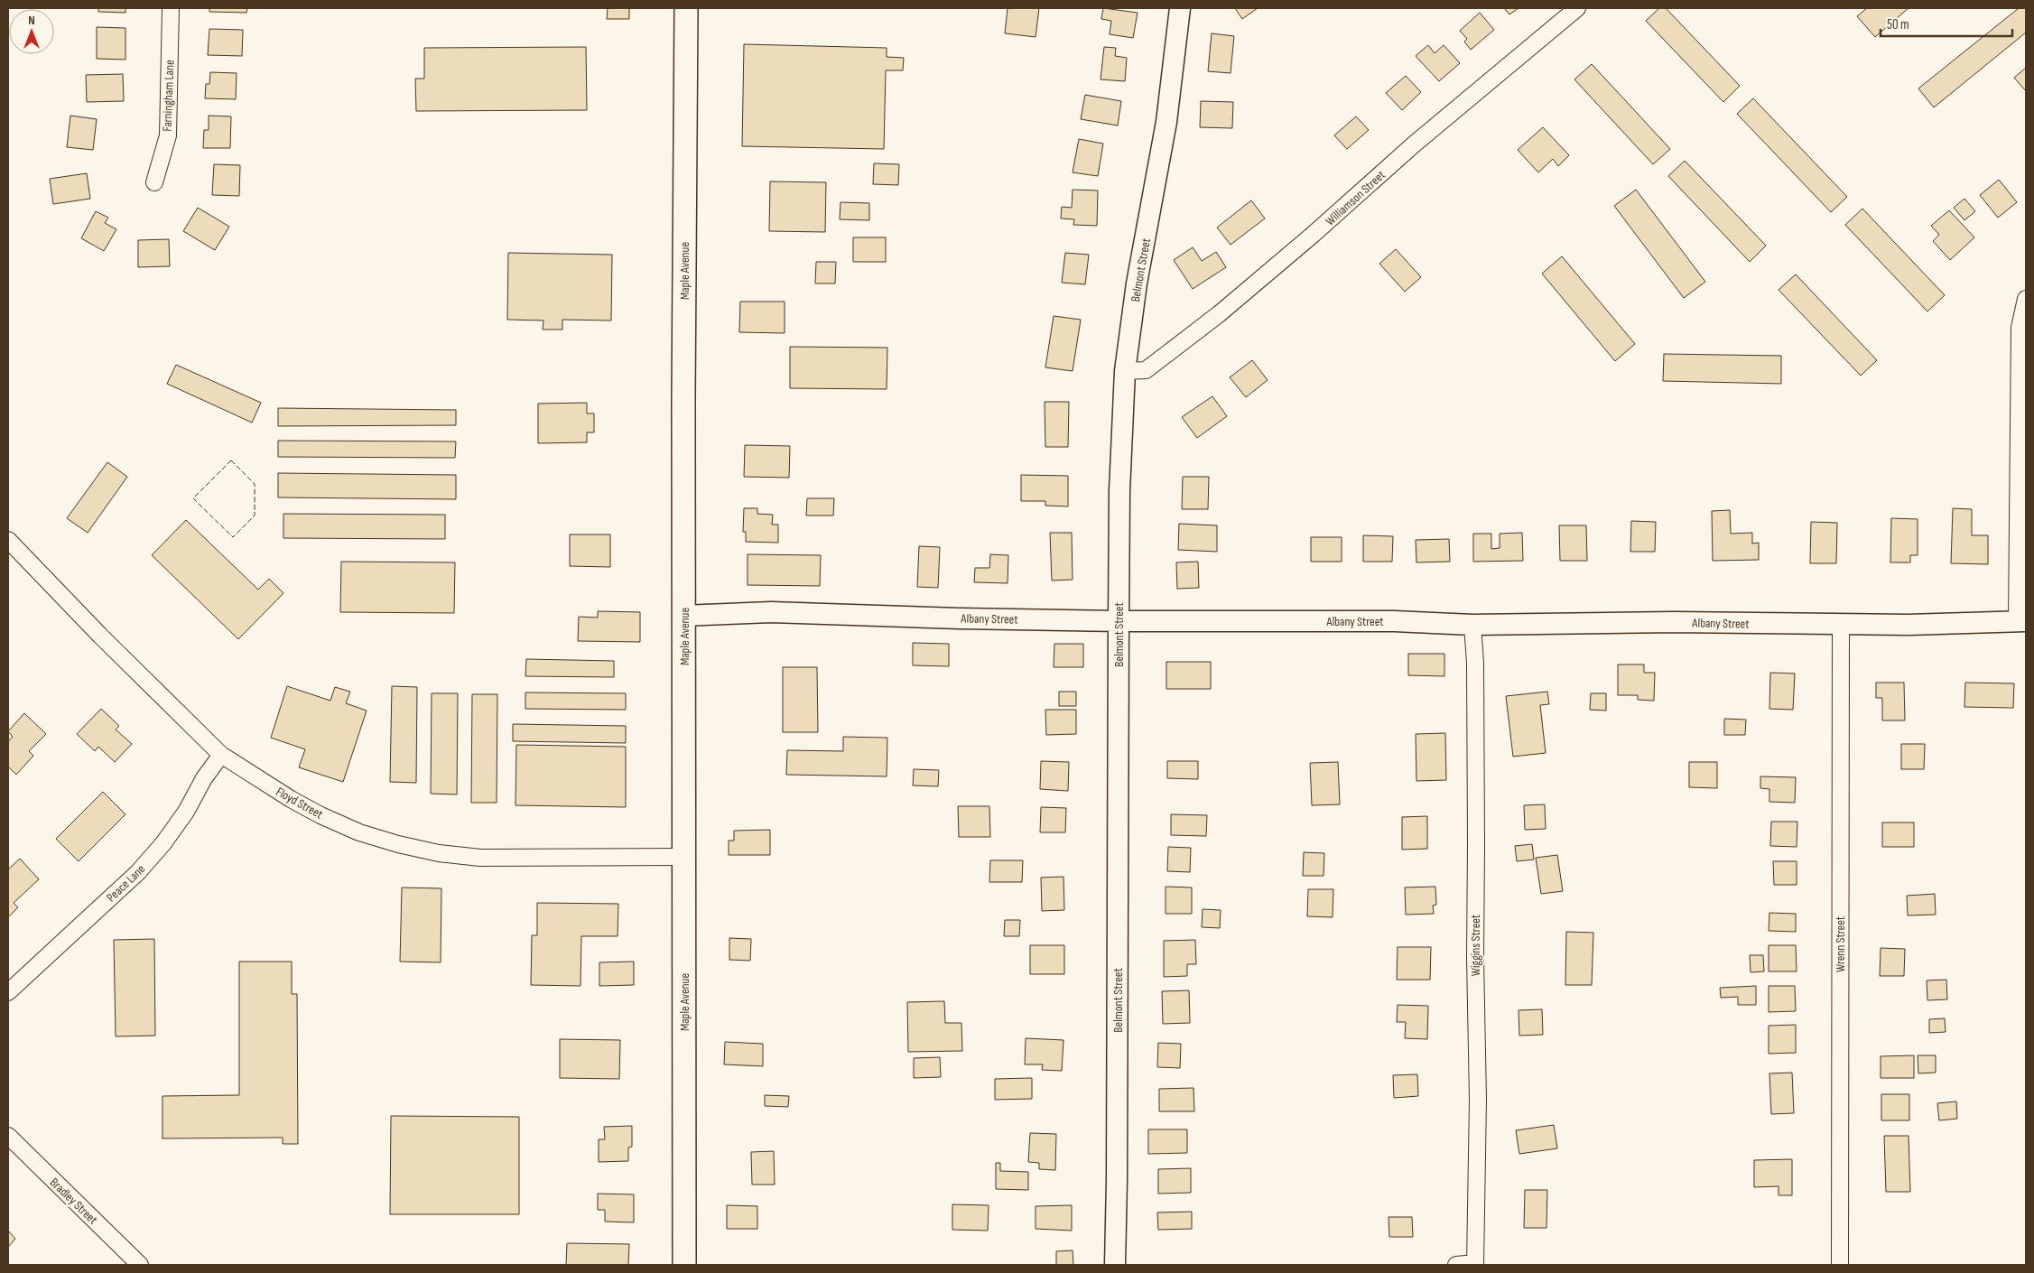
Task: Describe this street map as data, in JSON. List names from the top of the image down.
{
  "streets": {
    "main road": ["Maple Avenue"],
    "street": [
      "Farningham Lane",
      "Williamson Street",
      "Belmont Street",
      "Albany Street",
      "Floyd Street",
      "Peace Lane",
      "Wrenn Street",
      "Wiggins Street",
      "Bradley Street"
    ]
  },
  "crossings": [
    ["Williamson Street", "Belmont Street"],
    ["Belmont Street", "Albany Street"],
    ["Maple Avenue", "Albany Street"],
    ["Maple Avenue", "Floyd Street"],
    ["Albany Street", "Wrenn Street"],
    ["Albany Street", "Wiggins Street"],
    ["Floyd Street", "Peace Lane"]
  ],
  "scale_bar": "50 m",
  "north": "top"
}
